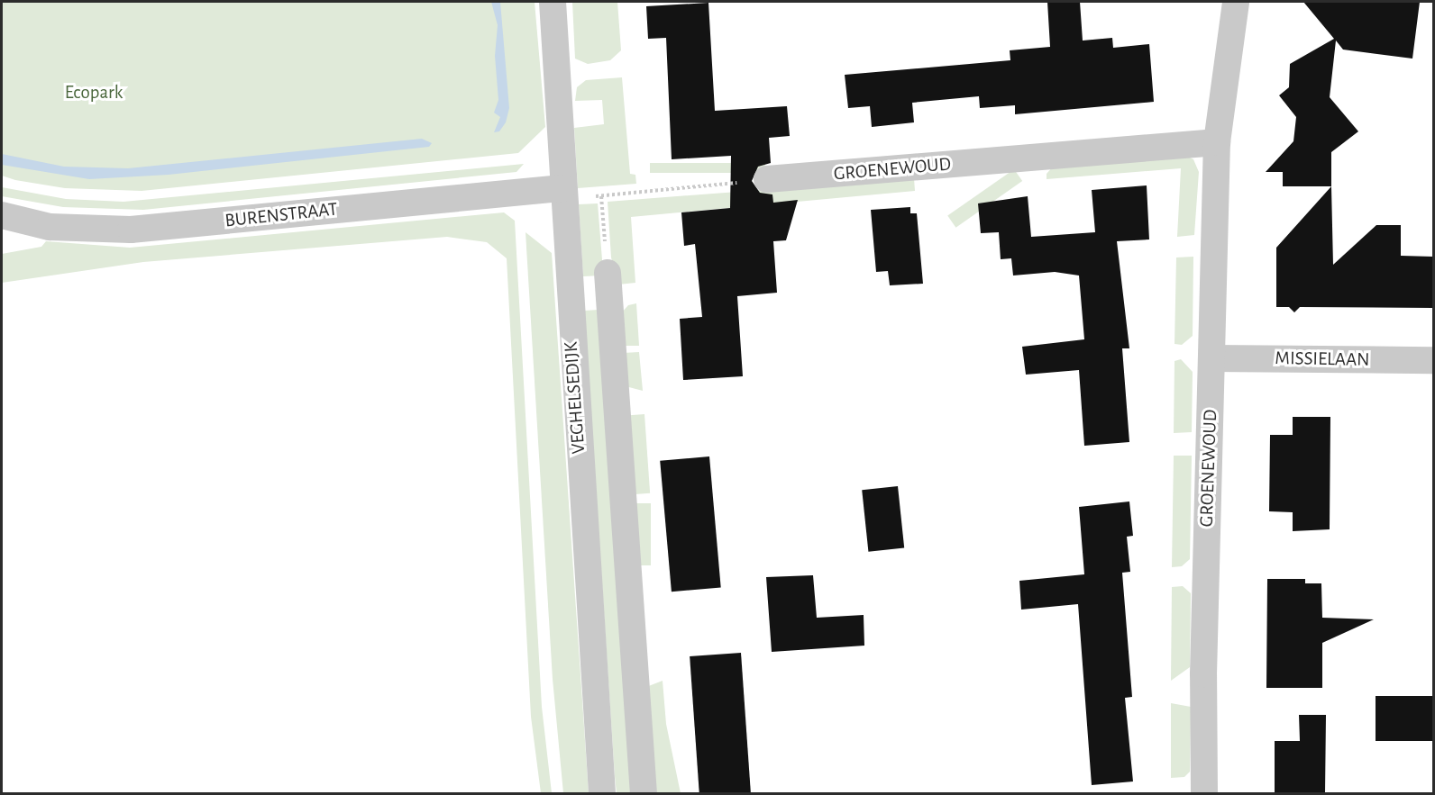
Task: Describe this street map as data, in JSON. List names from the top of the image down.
{
  "streets": {
    "street": [
      "GROENEWOUD",
      "BURENSTRAAT",
      "MISSIELAAN",
      "VEGHELSEDIJK"
    ]
  },
  "crossings": [
    ["GROENEWOUD", "MISSIELAAN"],
    ["BURENSTRAAT", "VEGHELSEDIJK"]
  ],
  "parks": ["Ecopark"]
}
